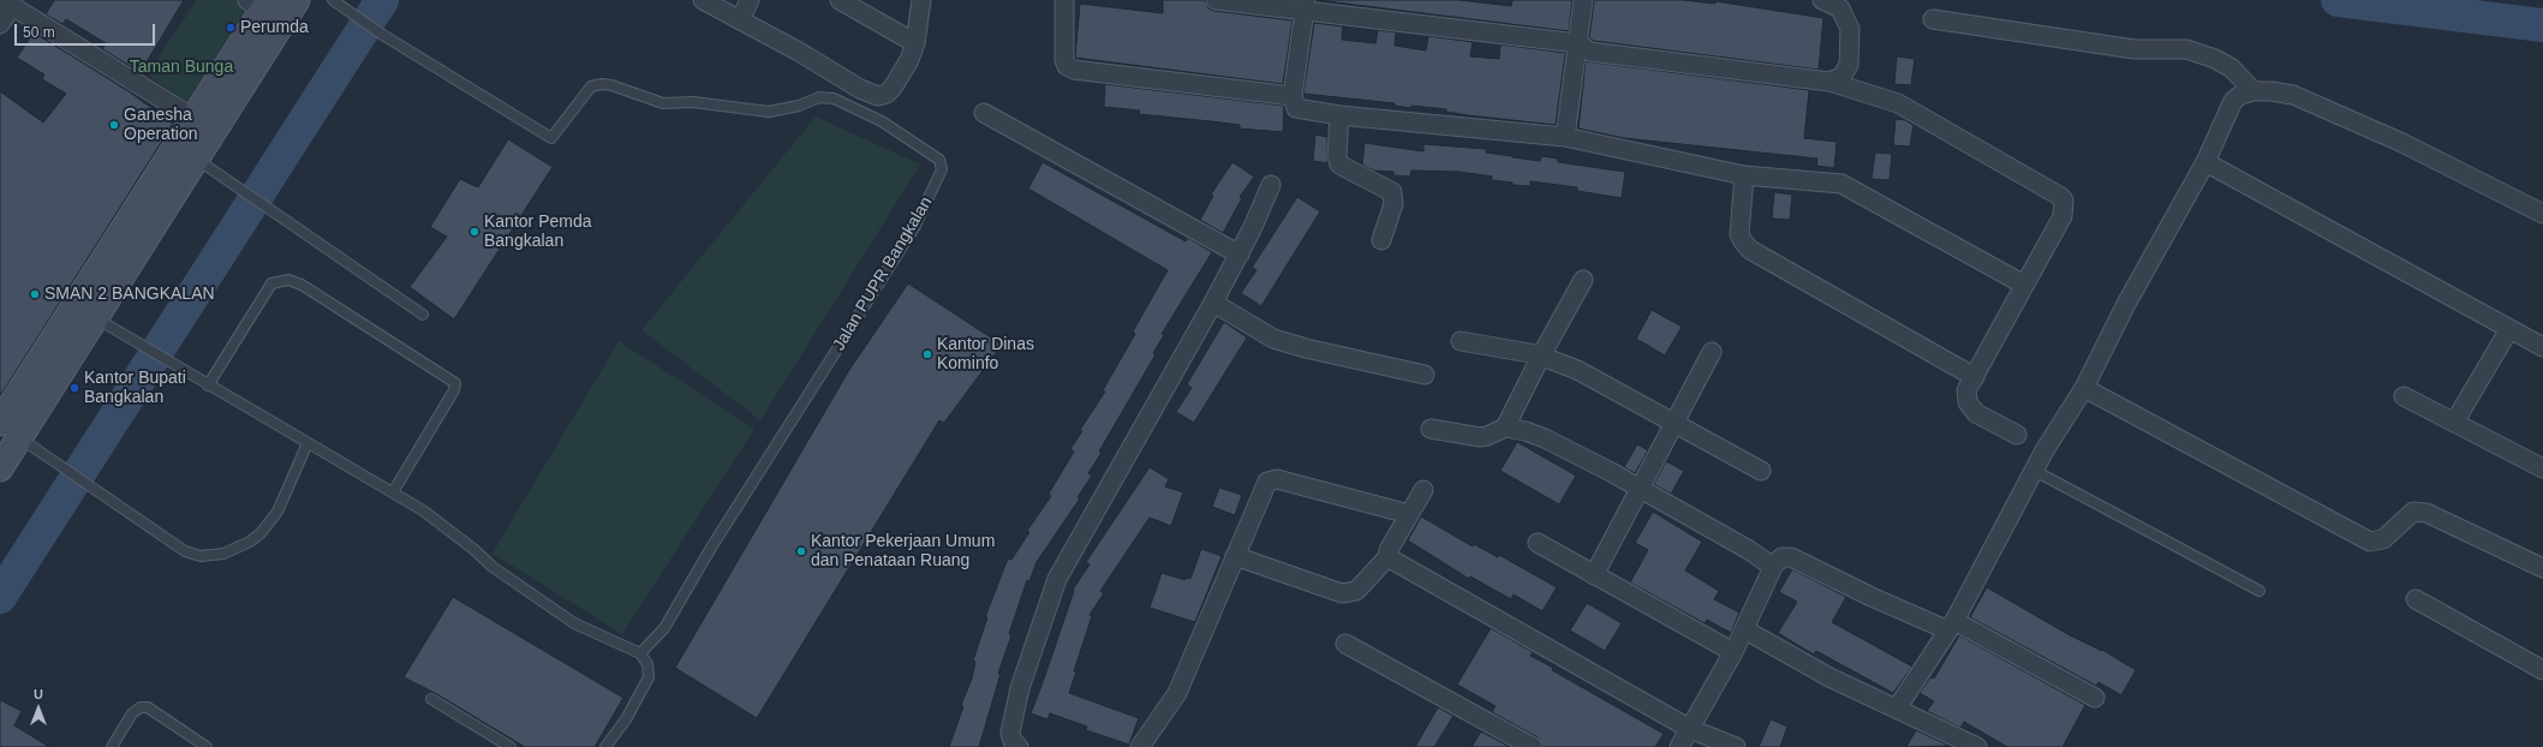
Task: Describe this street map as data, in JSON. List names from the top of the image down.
{
  "streets": {
    "lane": ["Jalan PUPR Bangkalan"]
  },
  "parks": ["Taman Bunga"],
  "places": [
    "Perumda",
    "Ganesha Operation",
    "Kantor Pemda Bangkalan",
    "SMAN 2 BANGKALAN",
    "Kantor Dinas Kominfo",
    "Kantor Bupati Bangkalan",
    "Kantor Pekerjaan Umum dan Penataan Ruang"
  ],
  "scale_bar": "50 m",
  "north": "top"
}
